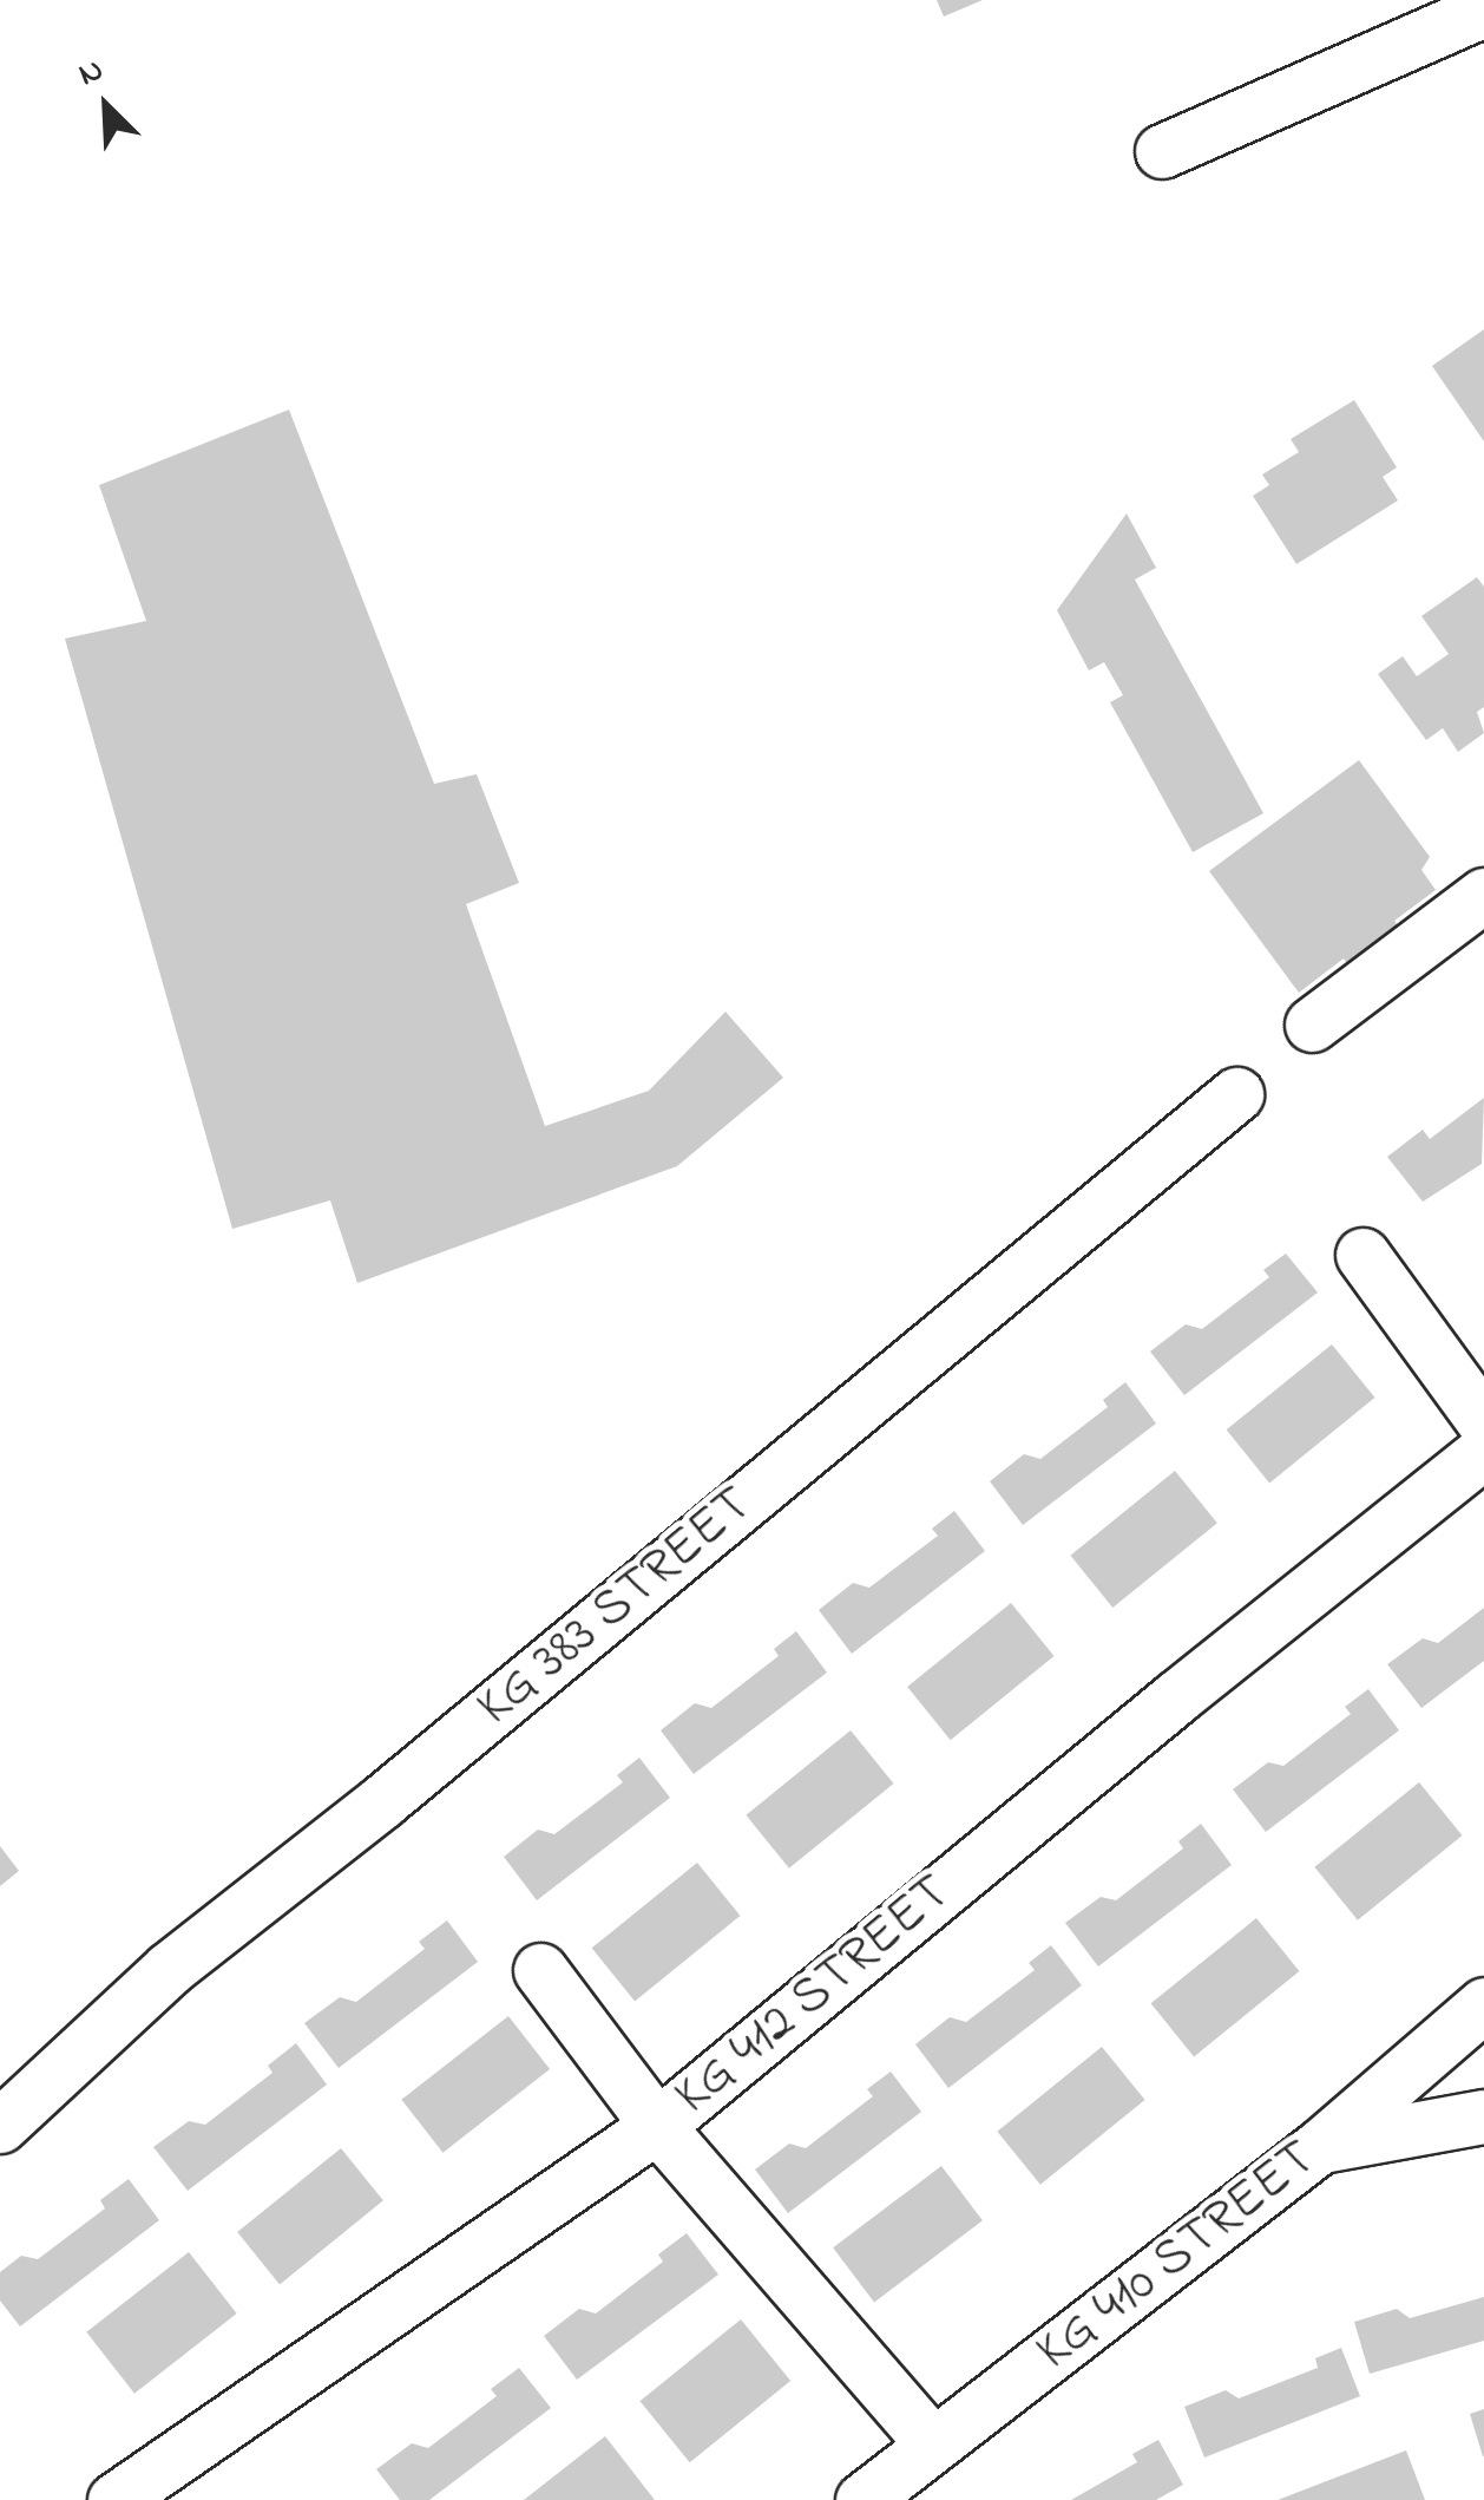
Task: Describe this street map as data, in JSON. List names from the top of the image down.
{
  "streets": {
    "street": ["KG 383 STREET", "KG 412 STREET", "KG 410 STREET"]
  },
  "north": "top left"
}
